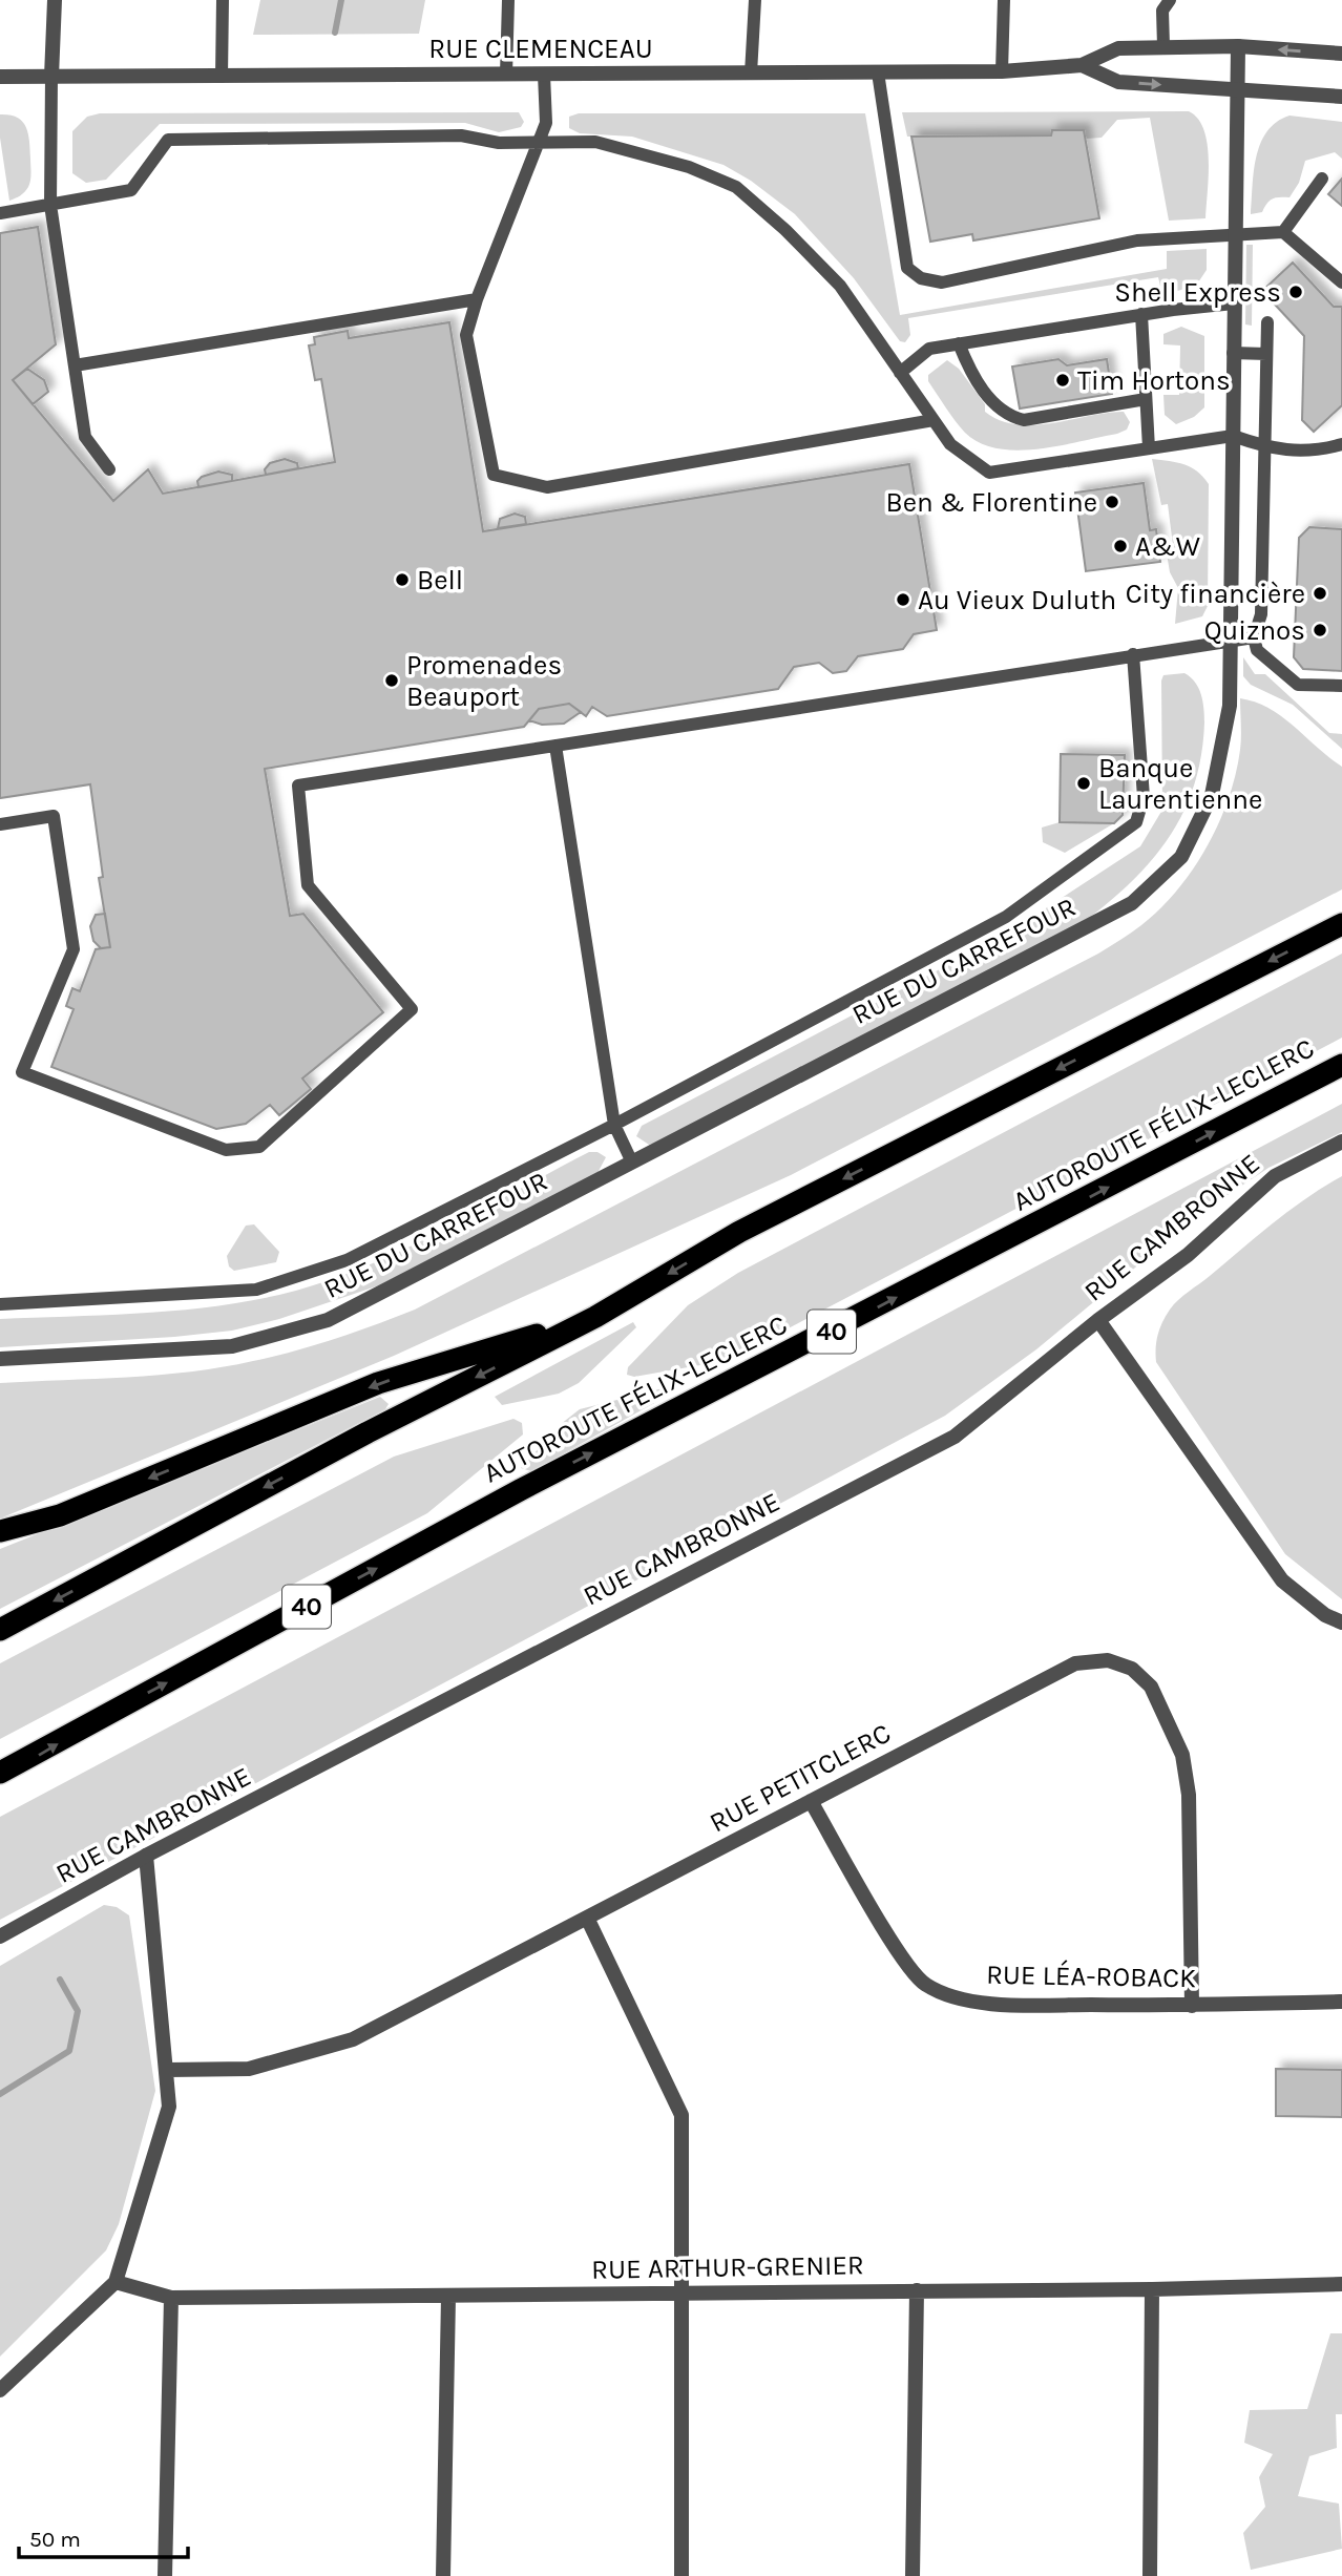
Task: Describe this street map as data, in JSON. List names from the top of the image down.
{
  "streets": {
    "highway": ["AUTOROUTE FÉLIX-LECLERC", "40"],
    "street": [
      "RUE CLEMENCEAU",
      "RUE DU CARREFOUR",
      "RUE CAMBRONNE",
      "RUE PETITCLERC",
      "RUE LÉA-ROBACK",
      "RUE ARTHUR-GRENIER"
    ]
  },
  "crossings": [
    ["RUE CLEMENCEAU", "RUE DU CARREFOUR"],
    ["RUE PETITCLERC", "RUE LÉA-ROBACK"]
  ],
  "places": [
    "Shell Express",
    "Tim Hortons",
    "Ben & Florentine",
    "A&W",
    "Bell",
    "City financière",
    "Au Vieux Duluth",
    "Quiznos",
    "Promenades Beauport",
    "Banque Laurentienne"
  ],
  "scale_bar": "50 m"
}
